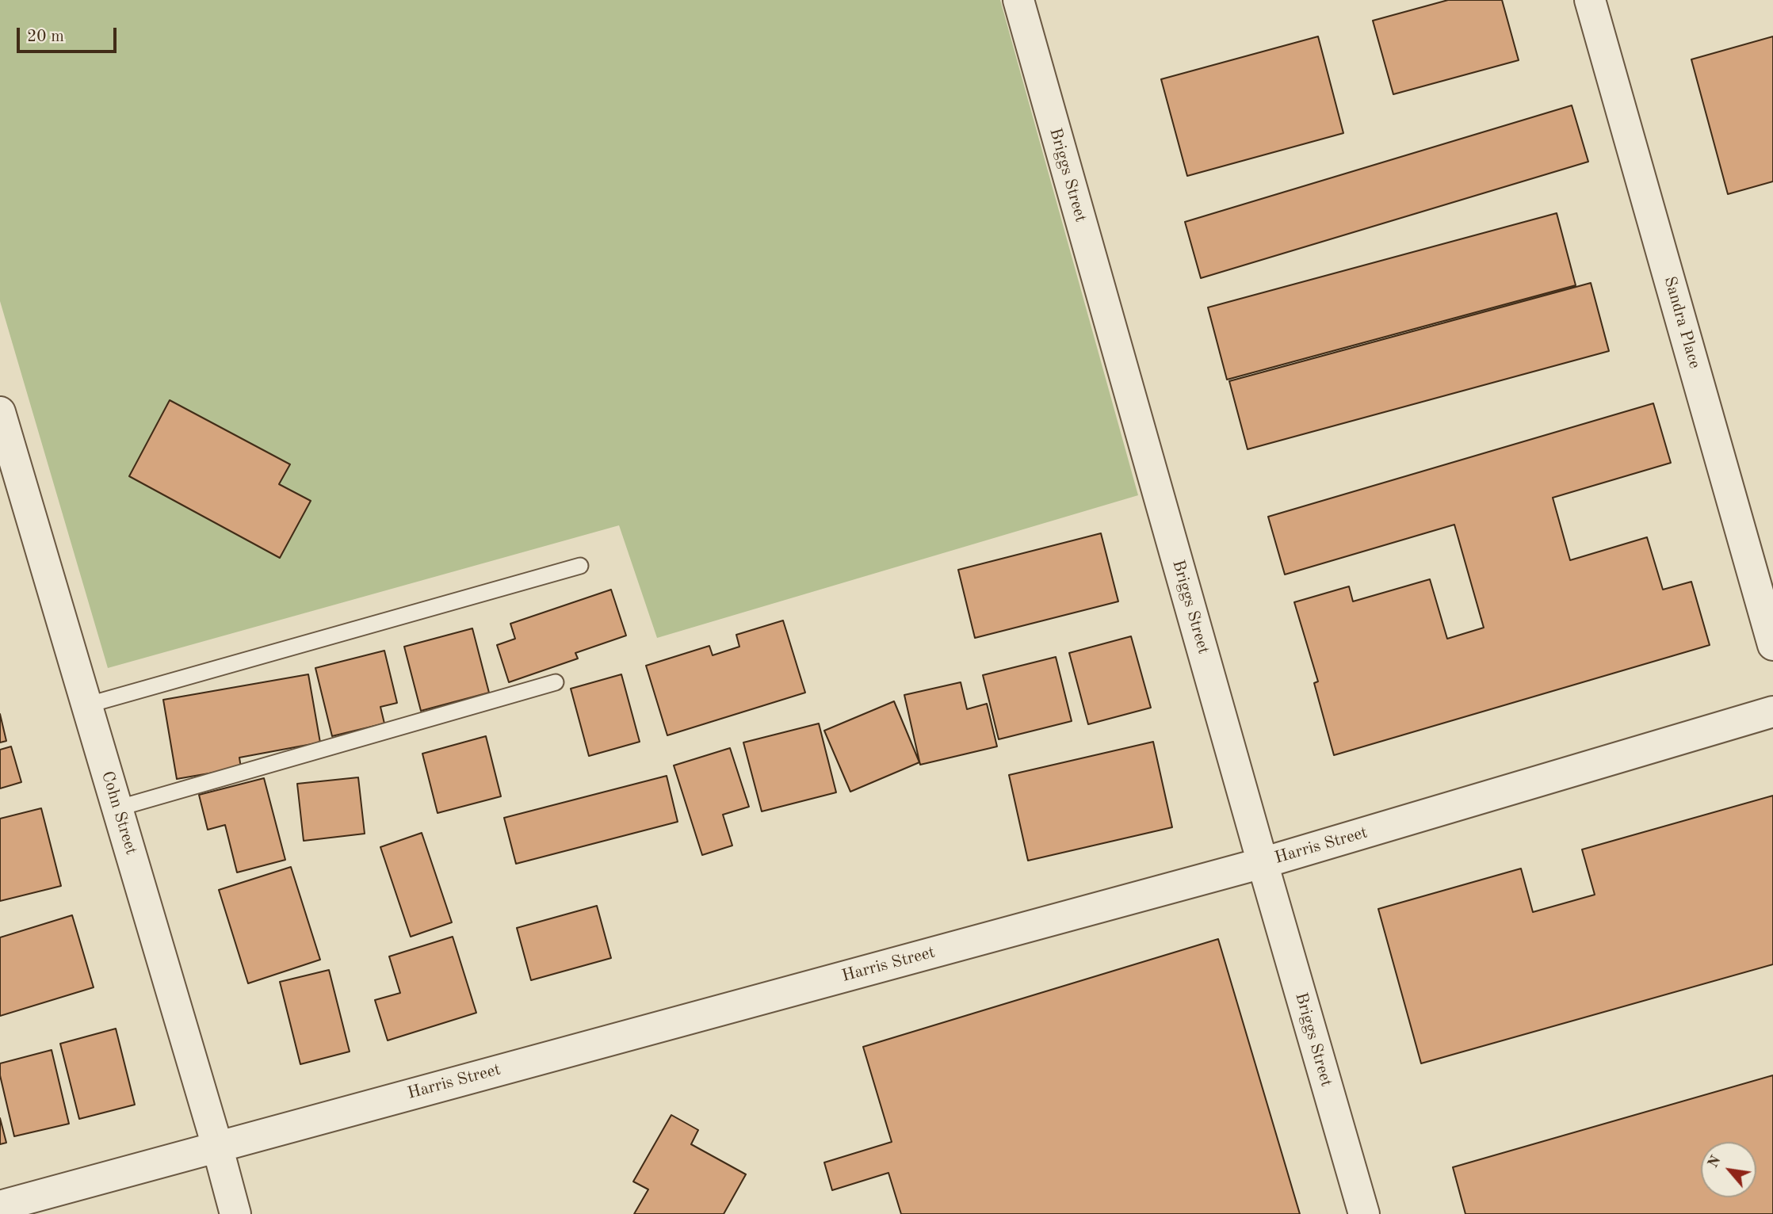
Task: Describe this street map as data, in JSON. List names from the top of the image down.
{
  "streets": {
    "street": [
      "Briggs Street",
      "Sandra Place",
      "Cohn Street",
      "Harris Street"
    ]
  },
  "crossings": [
    ["Briggs Street", "Harris Street"],
    ["Cohn Street", "Harris Street"]
  ],
  "scale_bar": "20 m",
  "north": "top left"
}
